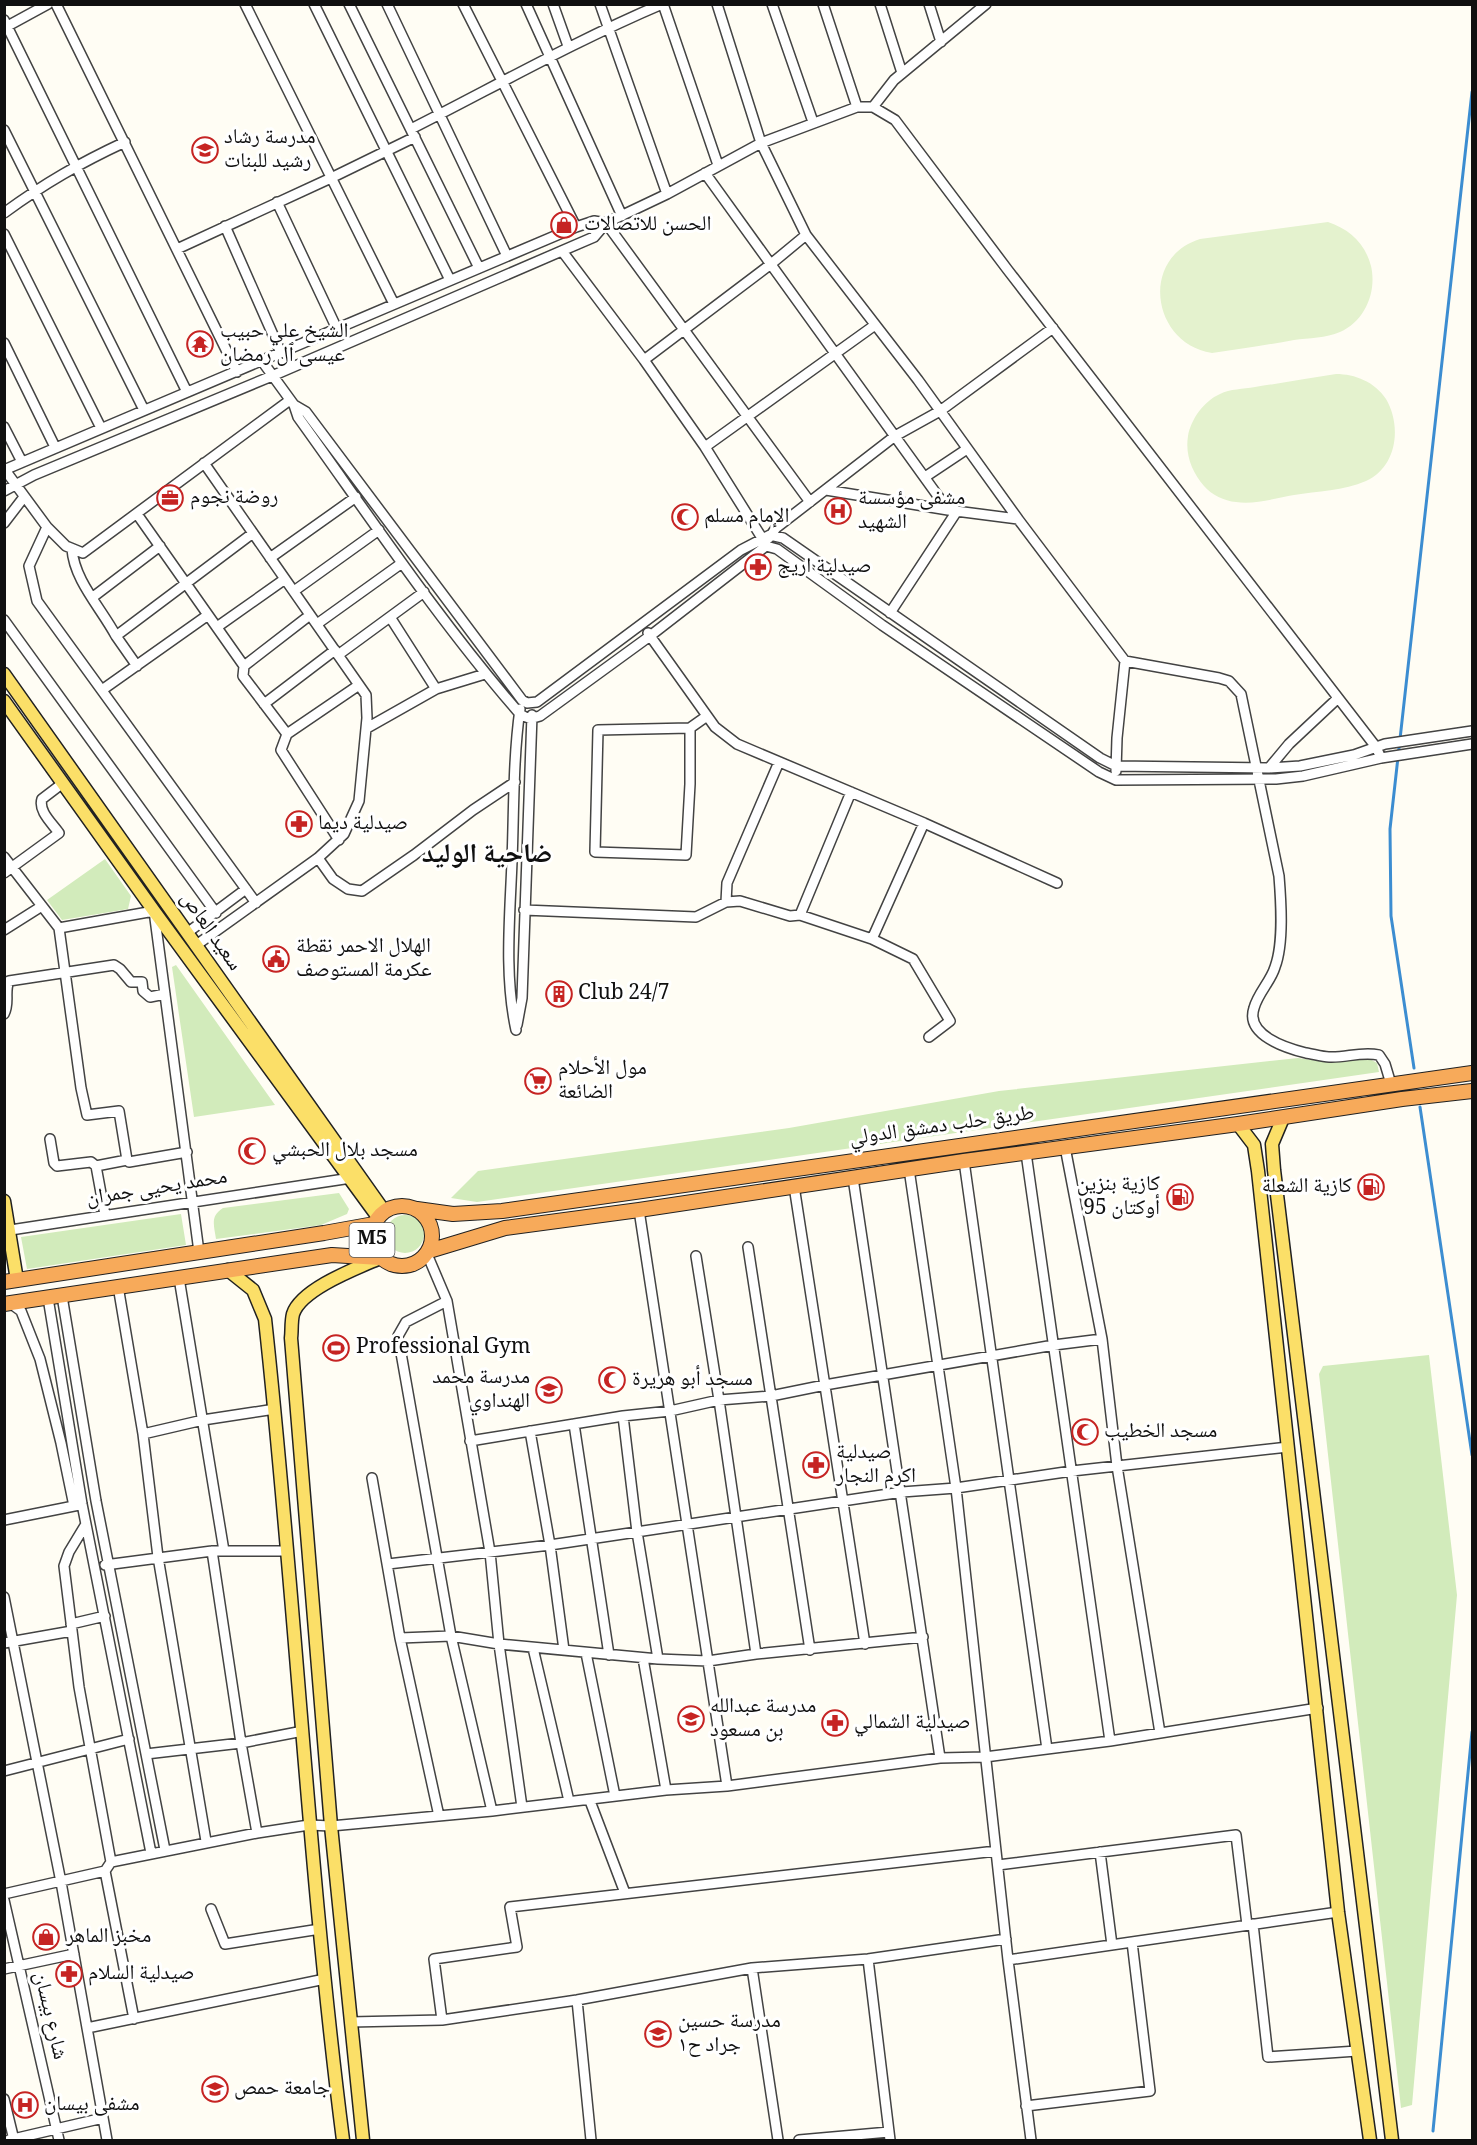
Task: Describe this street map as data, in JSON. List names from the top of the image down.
{
  "streets": {
    "highway": ["طريق حلب دمشق الدولي", "M5"],
    "main road": ["سعيد العاص"],
    "street": ["محمد يحيى جمران", "شارع بيسان"]
  },
  "crossings": [
    ["سعيد العاص", "طريق حلب دمشق الدولي"],
    ["سعيد العاص", "M5"],
    ["طريق حلب دمشق الدولي", "M5"]
  ],
  "districts": ["ضاحية الوليد"],
  "places": {
    "school or university": [
      "مدرسة رشاد رشيد للبنات",
      "مدرسة محمد الهنداوي",
      "مدرسة عبدالله بن مسعود",
      "مدرسة حسين جراد ح١",
      "جامعة حمص"
    ],
    "shop": ["الحسن للاتصالات", "مخبز الماهر"],
    "temple": ["الشيخ علي حبيب عيسى ٱل رمضان"],
    "office": ["روضة نجوم"],
    "hospital": ["مشفى مؤسسة الشهيد", "مشفى بيسان"],
    "mosque": [
      "الإمام مسلم",
      "مسجد بلال الحبشي",
      "مسجد أبو هريرة",
      "مسجد الخطيب"
    ],
    "pharmacy": [
      "صيدلية اريج",
      "صيدلية ديما",
      "صيدلية اكرم النجار",
      "صيدلية الشمالي",
      "صيدلية السلام"
    ],
    "public building": ["الهلال الاحمر نقطة عكرمة المستوصف"],
    "building": ["Club 24/7"],
    "supermarket": ["مول الأحلام الضائعة"],
    "fuel station": ["كازية الشعلة", "كازية بنزين أوكتان 95"],
    "sports": ["Professional Gym"]
  }
}
